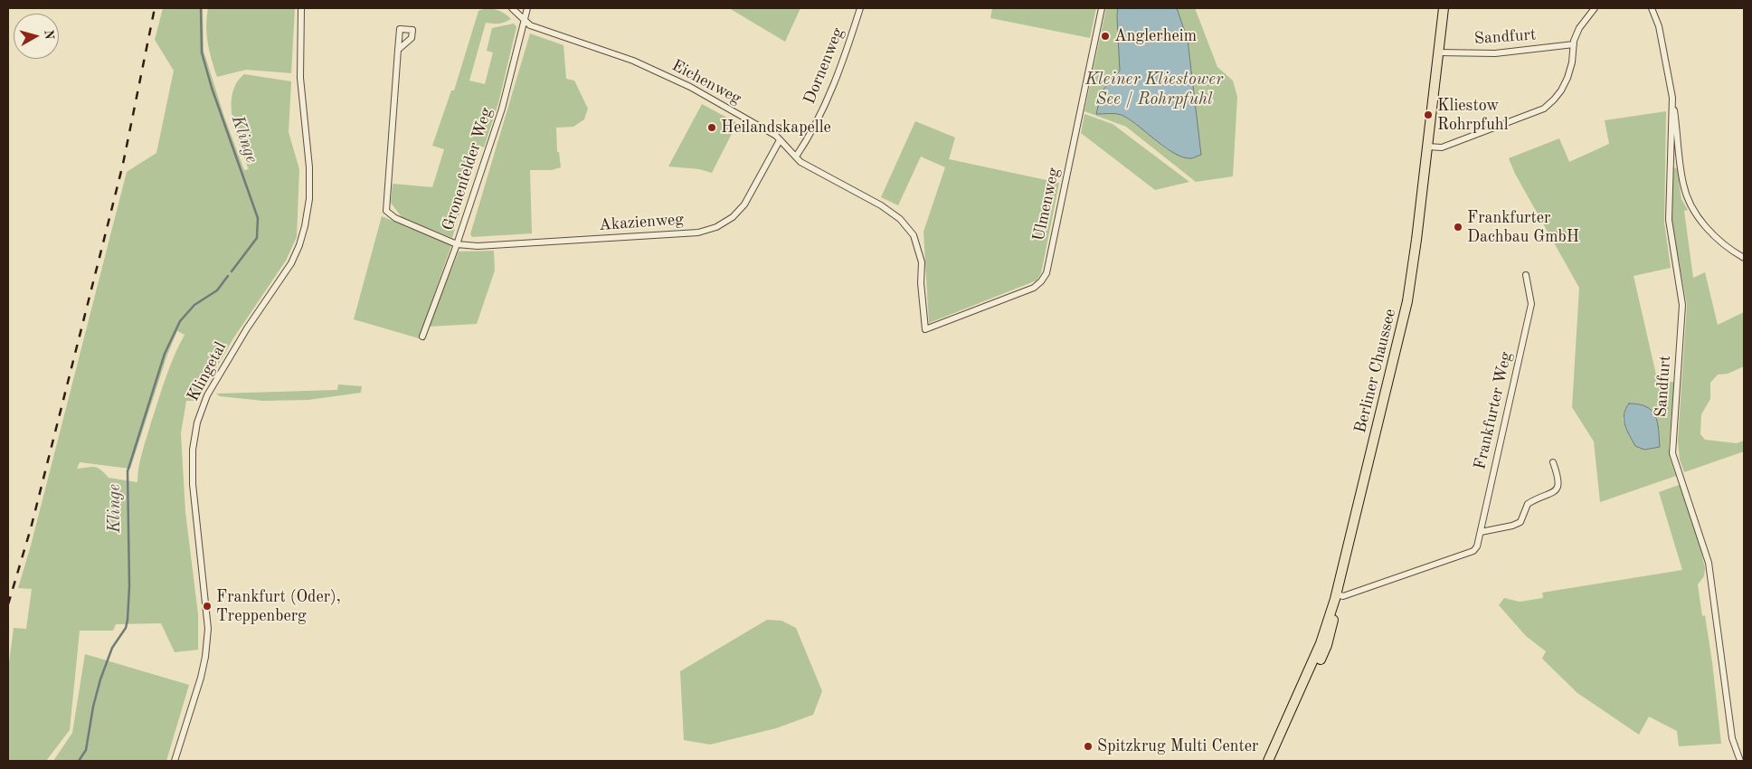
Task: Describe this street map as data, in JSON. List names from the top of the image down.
{
  "streets": {
    "main road": ["Berliner Chaussee"],
    "street": [
      "Sandfurt",
      "Dornenweg",
      "Eichenweg",
      "Gronenfelder Weg",
      "Ulmenweg",
      "Akazienweg",
      "Klingetal",
      "Frankfurter Weg"
    ]
  },
  "crossings": [
    ["Sandfurt", "Berliner Chaussee"],
    ["Dornenweg", "Eichenweg"],
    ["Eichenweg", "Gronenfelder Weg"],
    ["Eichenweg", "Ulmenweg"],
    ["Eichenweg", "Akazienweg"],
    ["Gronenfelder Weg", "Akazienweg"],
    ["Berliner Chaussee", "Frankfurter Weg"]
  ],
  "water": ["Kleiner Kliestower See / Rohrpfuhl", "Klinge"],
  "places": [
    "Anglerheim",
    "Kliestow Rohrpfuhl",
    "Heilandskapelle",
    "Frankfurter Dachbau GmbH",
    "Frankfurt (Oder), Treppenberg",
    "Spitzkrug Multi Center"
  ],
  "north": "right"
}
